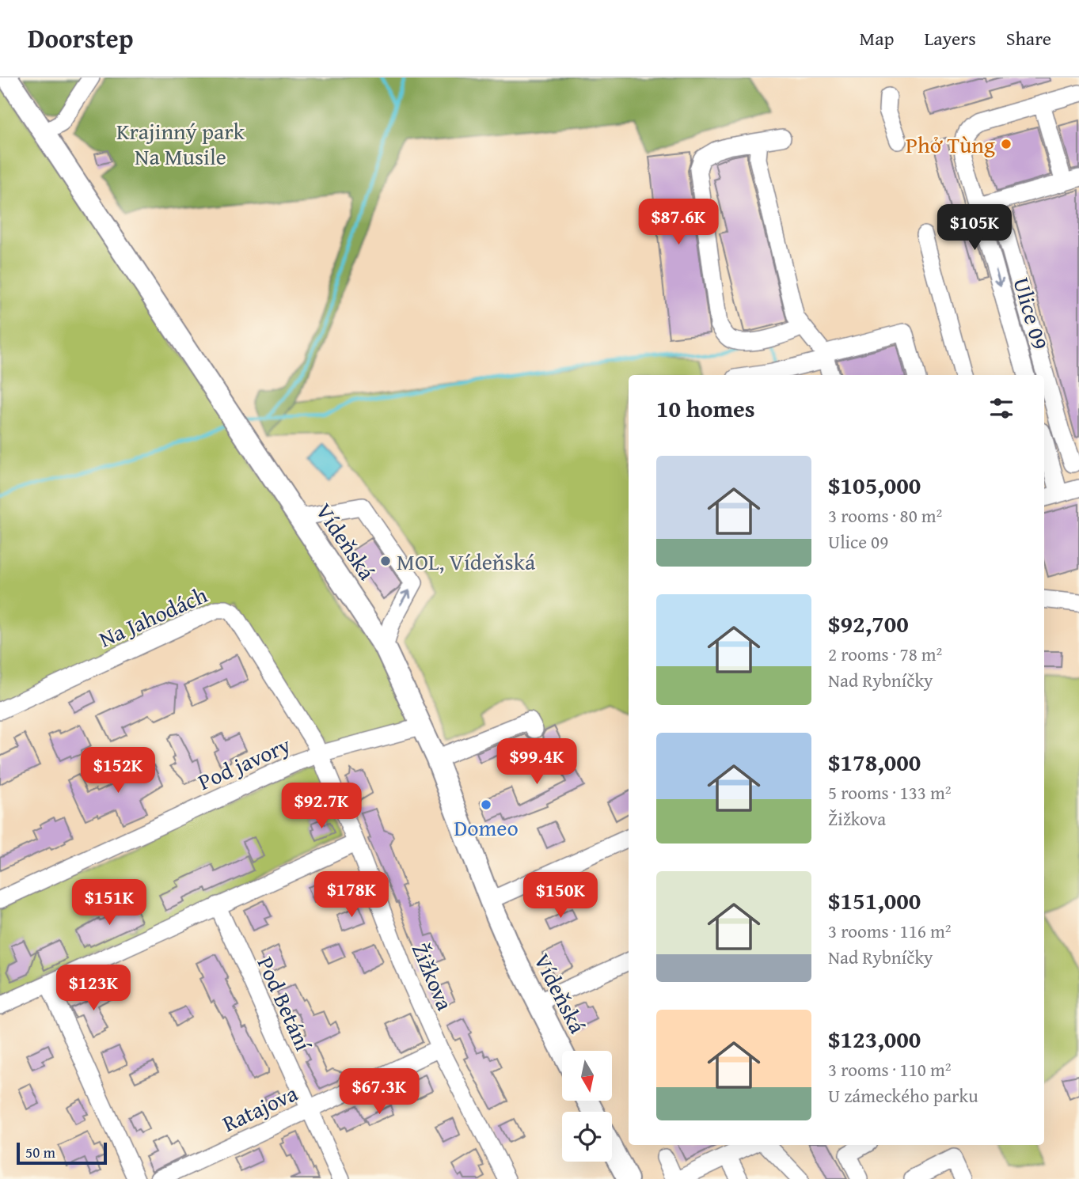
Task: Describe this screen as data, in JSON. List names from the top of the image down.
{
  "streets": {
    "main road": ["Vídeňská"],
    "street": [
      "Ulice 09",
      "Na Jahodách",
      "Pod javory",
      "Žižkova",
      "Pod Betání",
      "Ratajova"
    ]
  },
  "crossings": [
    ["Vídeňská", "Pod javory"],
    ["Na Jahodách", "Pod javory"],
    ["Na Jahodách", "Žižkova"],
    ["Pod javory", "Žižkova"],
    ["Žižkova", "Ratajova"],
    ["Pod Betání", "Ratajova"]
  ],
  "parks": ["Krajinný park Na Musile"],
  "places": ["Phở Tùng", "MOL, Vídeňská", "Domeo"],
  "scale_bar": "50 m",
  "north": "bottom",
  "page": {
    "header": "Doorstep",
    "nav": ["Map", "Layers", "Share"],
    "price": [
      "$87.6K",
      "$105K",
      "$99.4K",
      "$152K",
      "$92.7K",
      "$178K",
      "$150K",
      "$151K",
      "$123K",
      "$67.3K"
    ],
    "heading": "10 homes",
    "list": [
      {
        "name": "$105,000",
        "note": "3 rooms · 80 m² · Ulice 09"
      },
      {
        "name": "$92,700",
        "note": "2 rooms · 78 m² · Nad Rybníčky"
      },
      {
        "name": "$178,000",
        "note": "5 rooms · 133 m² · Žižkova"
      },
      {
        "name": "$151,000",
        "note": "3 rooms · 116 m² · Nad Rybníčky"
      },
      {
        "name": "$123,000",
        "note": "3 rooms · 110 m² · U zámeckého parku"
      }
    ],
    "scale": "50 m"
  }
}
